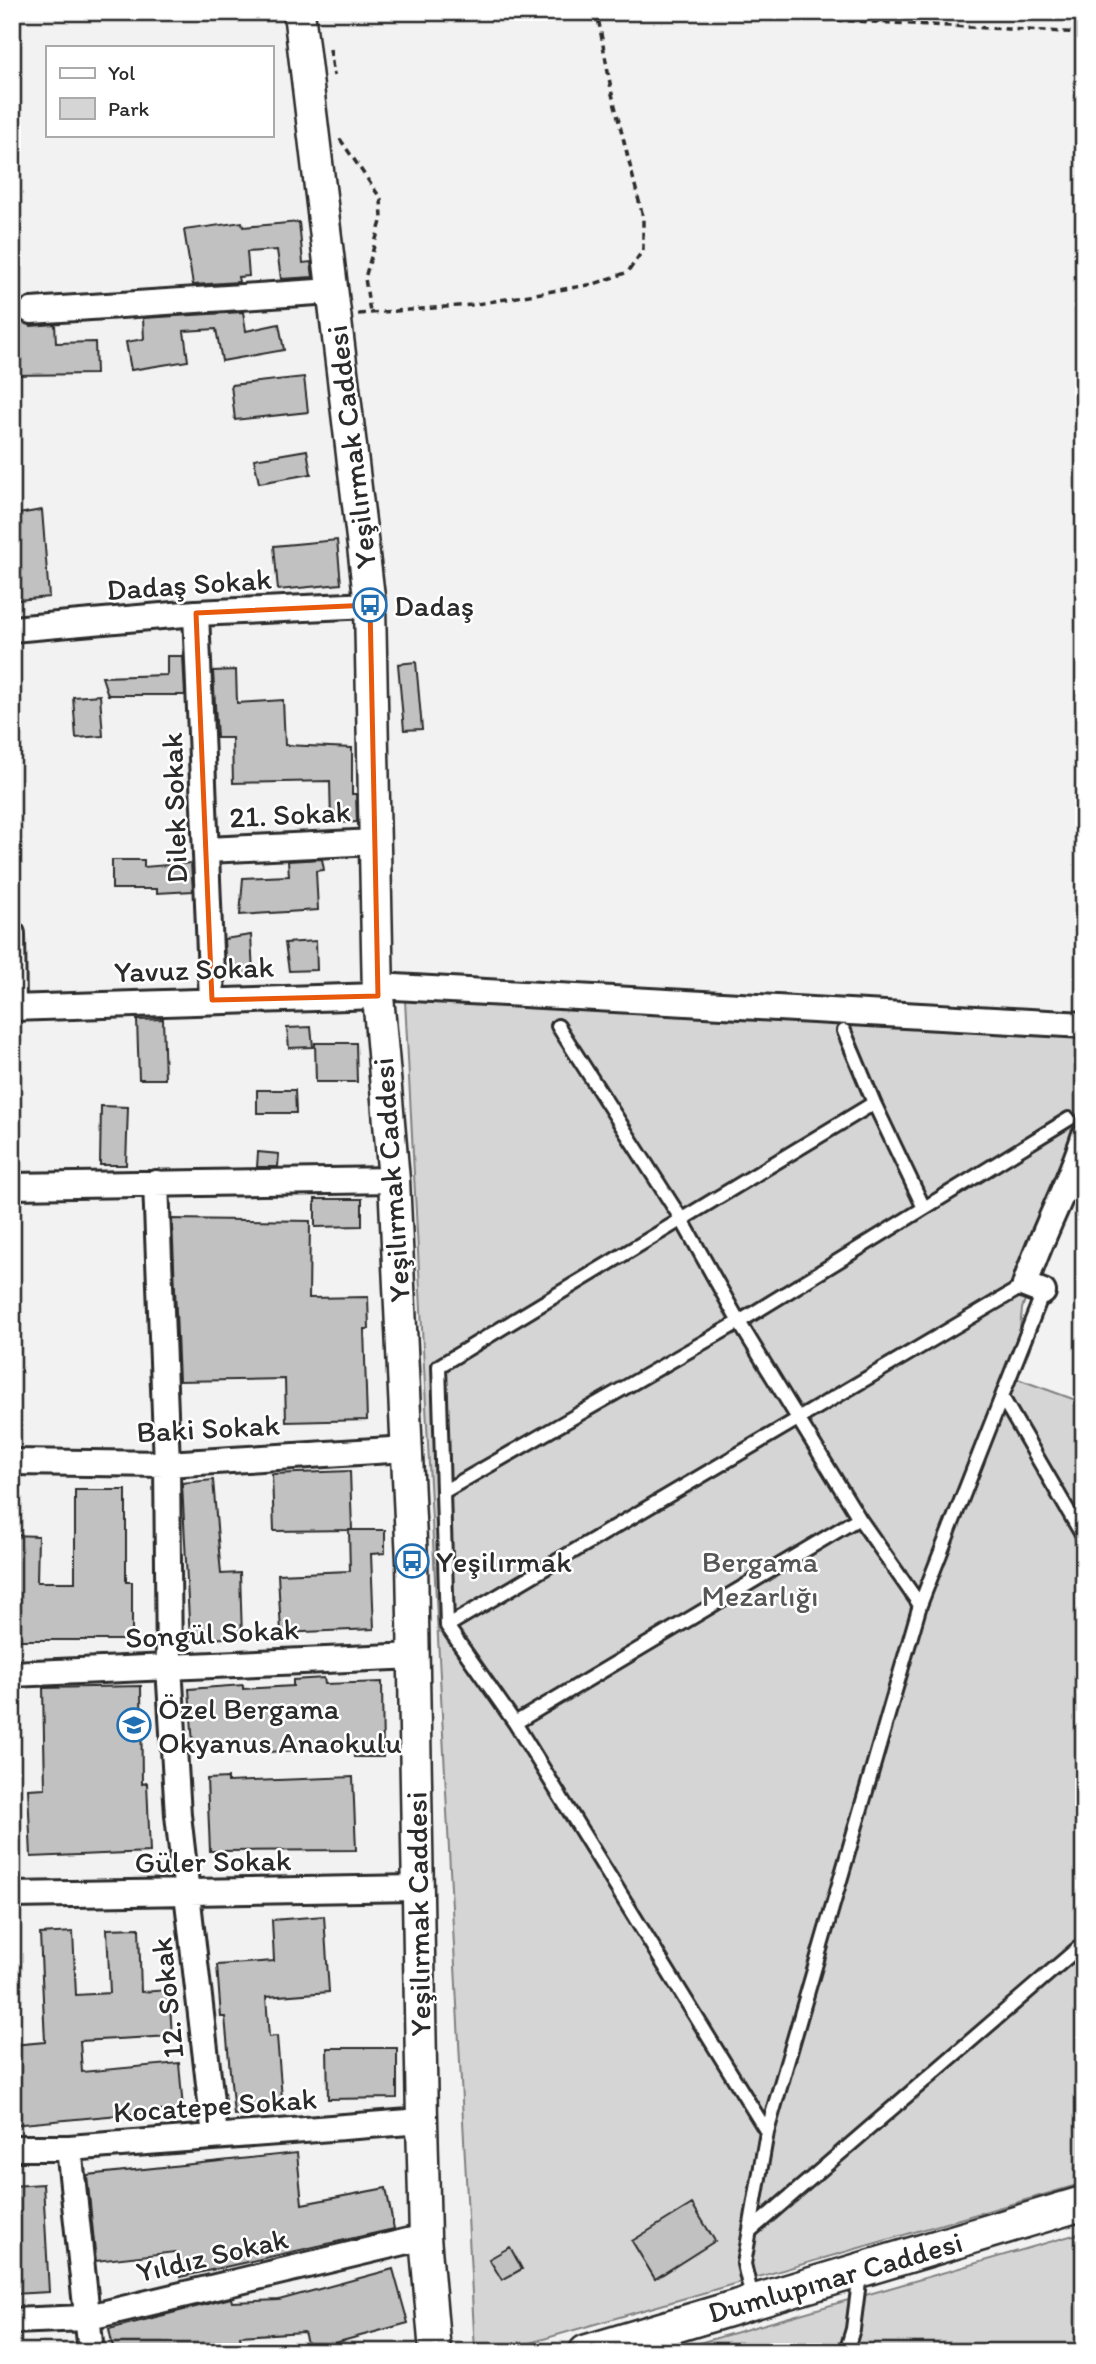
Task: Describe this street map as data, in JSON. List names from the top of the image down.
{
  "streets": {
    "main road": ["Dumlupınar Caddesi"],
    "street": [
      "Yeşilırmak Caddesi",
      "Dadaş Sokak",
      "Dilek Sokak",
      "21. Sokak",
      "Yavuz Sokak",
      "Baki Sokak",
      "Songül Sokak",
      "Güler Sokak",
      "12. Sokak",
      "Kocatepe Sokak",
      "Yıldız Sokak"
    ]
  },
  "crossings": [
    ["Yeşilırmak Caddesi", "Dadaş Sokak"],
    ["Yeşilırmak Caddesi", "21. Sokak"],
    ["Yeşilırmak Caddesi", "Yavuz Sokak"],
    ["Yeşilırmak Caddesi", "Baki Sokak"],
    ["Yeşilırmak Caddesi", "Songül Sokak"],
    ["Yeşilırmak Caddesi", "Güler Sokak"],
    ["Yeşilırmak Caddesi", "Kocatepe Sokak"],
    ["Yeşilırmak Caddesi", "Yıldız Sokak"],
    ["Dadaş Sokak", "Dilek Sokak"],
    ["Dilek Sokak", "21. Sokak"],
    ["Dilek Sokak", "Yavuz Sokak"],
    ["Baki Sokak", "12. Sokak"],
    ["Songül Sokak", "12. Sokak"],
    ["Güler Sokak", "12. Sokak"],
    ["12. Sokak", "Kocatepe Sokak"]
  ],
  "parks": ["Bergama Mezarlığı"],
  "places": {
    "bus stop": ["Dadaş", "Yeşilırmak"],
    "school or university": ["Özel Bergama Okyanus Anaokulu"]
  },
  "legend": ["Yol", "Park"]
}
